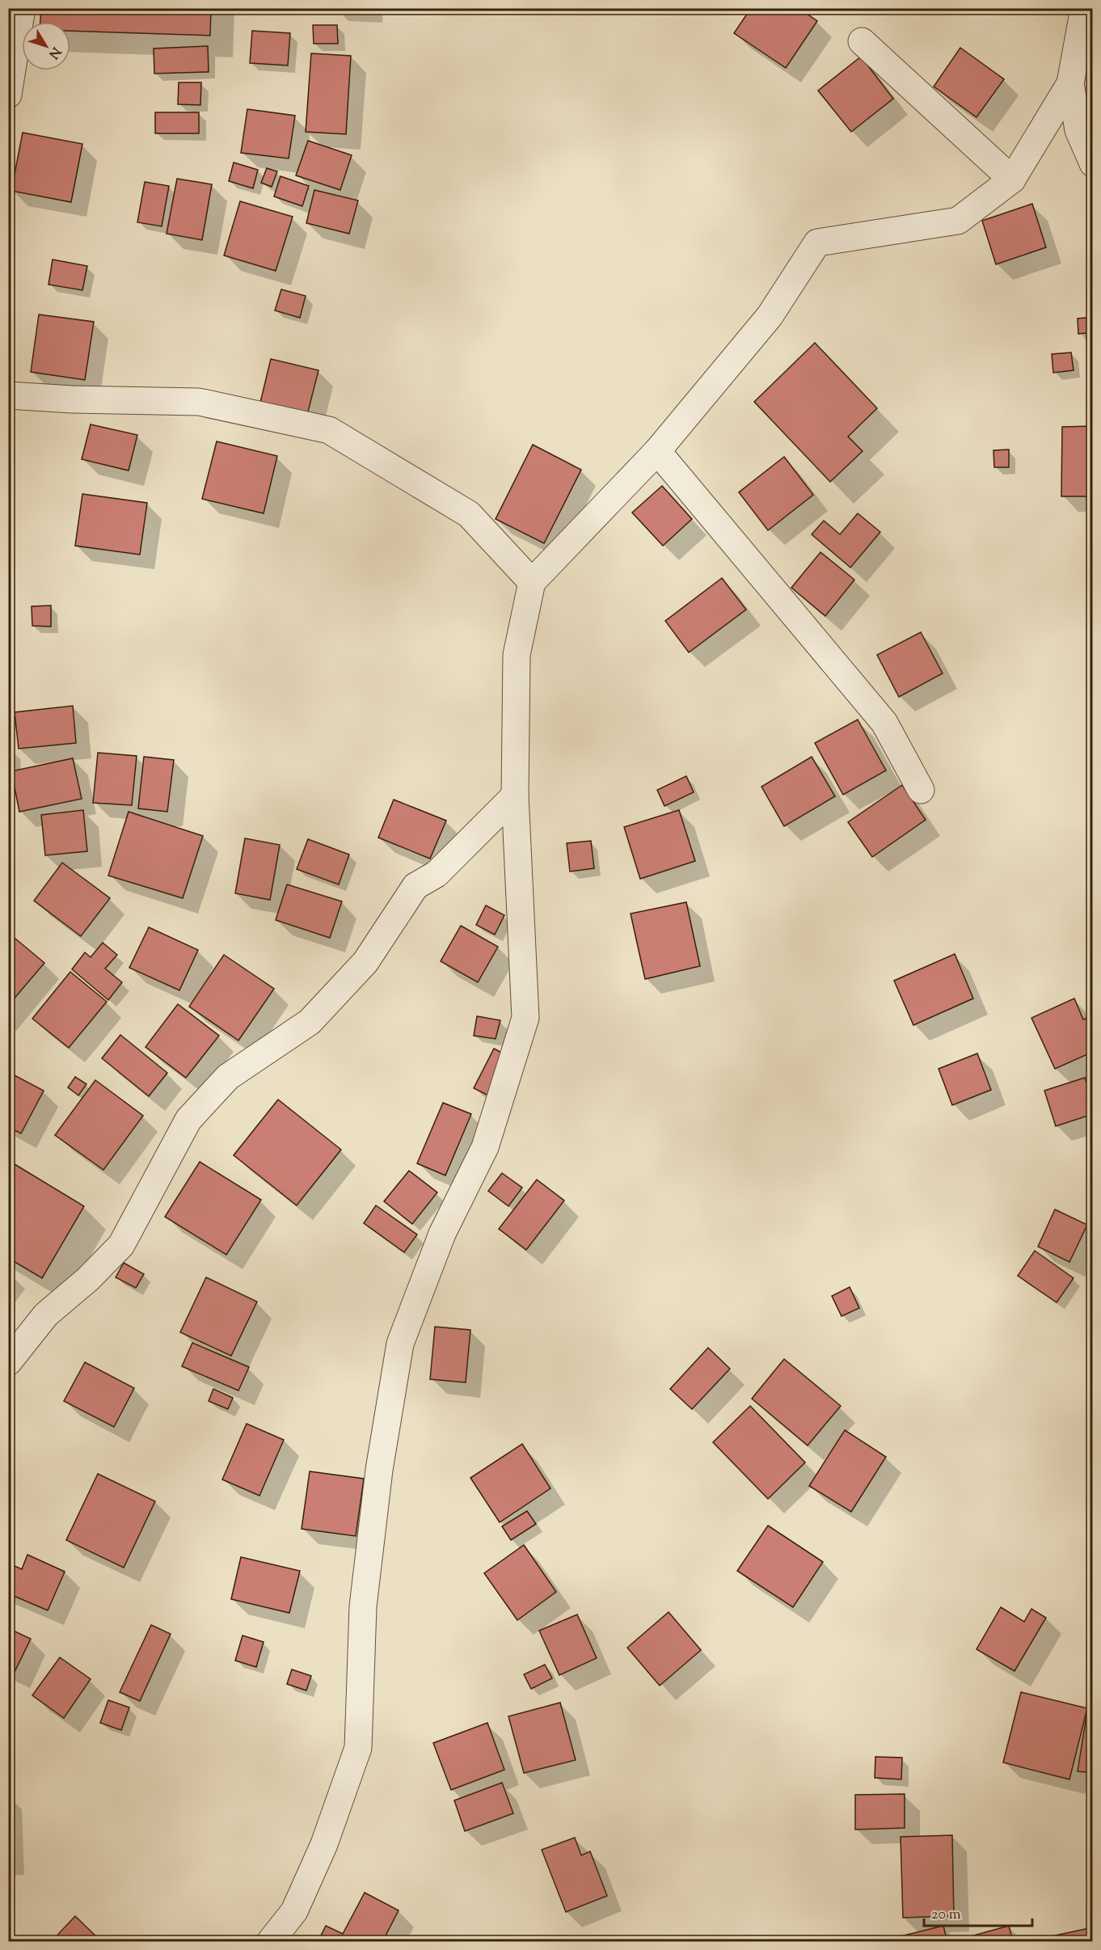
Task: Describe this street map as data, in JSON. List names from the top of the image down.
{
  "scale_bar": "20 m",
  "north": "bottom right"
}
